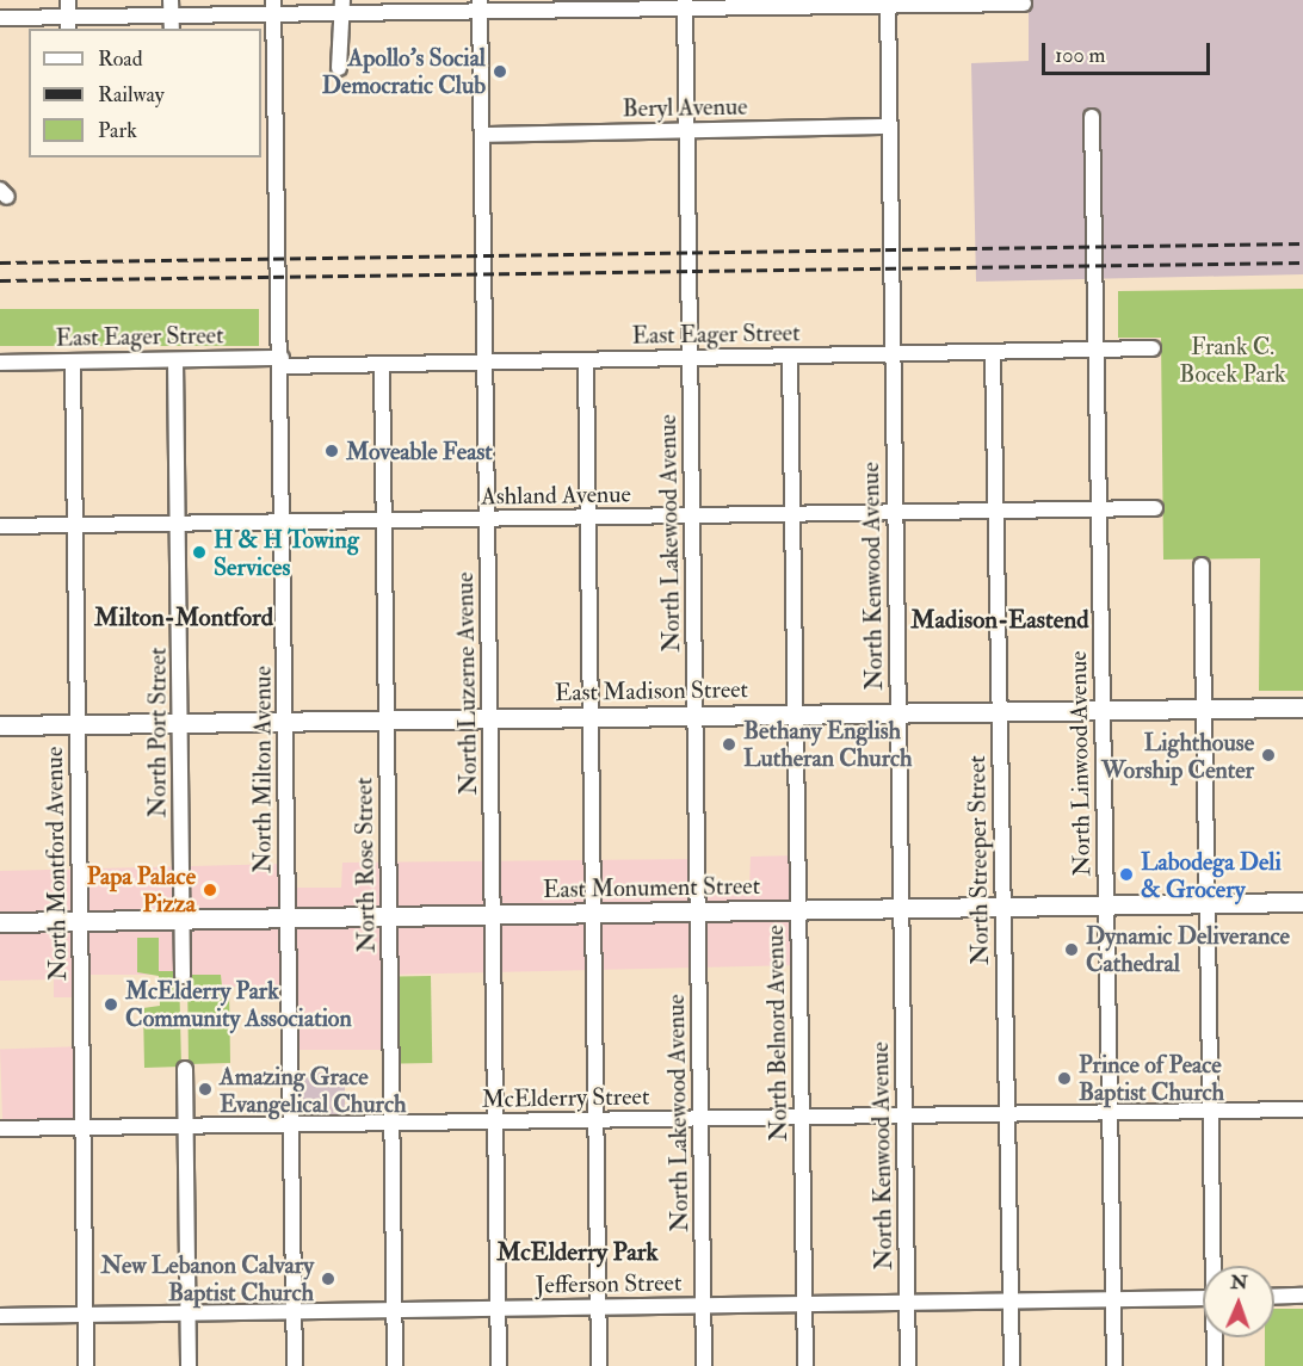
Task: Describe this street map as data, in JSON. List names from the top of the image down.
{
  "streets": {
    "main road": ["East Madison Street", "East Monument Street"],
    "street": [
      "Beryl Avenue",
      "East Eager Street",
      "Ashland Avenue",
      "North Lakewood Avenue",
      "North Kenwood Avenue",
      "North Luzerne Avenue",
      "North Port Street",
      "North Linwood Avenue",
      "North Milton Avenue",
      "North Streeper Street",
      "North Montford Avenue",
      "North Rose Street",
      "North Belnord Avenue",
      "McElderry Street",
      "Jefferson Street"
    ]
  },
  "crossings": [
    ["Beryl Avenue", "North Lakewood Avenue"],
    ["Beryl Avenue", "North Kenwood Avenue"],
    ["Beryl Avenue", "North Luzerne Avenue"],
    ["East Eager Street", "North Lakewood Avenue"],
    ["East Eager Street", "North Kenwood Avenue"],
    ["East Eager Street", "North Luzerne Avenue"],
    ["East Eager Street", "North Port Street"],
    ["East Eager Street", "North Linwood Avenue"],
    ["East Eager Street", "North Milton Avenue"],
    ["East Eager Street", "North Streeper Street"],
    ["East Eager Street", "North Montford Avenue"],
    ["East Eager Street", "North Rose Street"],
    ["East Eager Street", "North Belnord Avenue"],
    ["Ashland Avenue", "North Lakewood Avenue"],
    ["Ashland Avenue", "North Kenwood Avenue"],
    ["Ashland Avenue", "North Luzerne Avenue"],
    ["Ashland Avenue", "North Port Street"],
    ["Ashland Avenue", "North Linwood Avenue"],
    ["Ashland Avenue", "North Milton Avenue"],
    ["Ashland Avenue", "North Streeper Street"],
    ["Ashland Avenue", "North Montford Avenue"],
    ["Ashland Avenue", "North Rose Street"],
    ["Ashland Avenue", "North Belnord Avenue"],
    ["North Lakewood Avenue", "East Madison Street"],
    ["North Lakewood Avenue", "East Monument Street"],
    ["North Lakewood Avenue", "McElderry Street"],
    ["North Lakewood Avenue", "Jefferson Street"],
    ["North Kenwood Avenue", "East Madison Street"],
    ["North Kenwood Avenue", "East Monument Street"],
    ["North Kenwood Avenue", "McElderry Street"],
    ["North Kenwood Avenue", "Jefferson Street"],
    ["North Luzerne Avenue", "East Madison Street"],
    ["North Luzerne Avenue", "East Monument Street"],
    ["North Luzerne Avenue", "McElderry Street"],
    ["North Luzerne Avenue", "Jefferson Street"],
    ["East Madison Street", "North Port Street"],
    ["East Madison Street", "North Linwood Avenue"],
    ["East Madison Street", "North Milton Avenue"],
    ["East Madison Street", "North Streeper Street"],
    ["East Madison Street", "North Montford Avenue"],
    ["East Madison Street", "North Rose Street"],
    ["East Madison Street", "North Belnord Avenue"],
    ["North Port Street", "East Monument Street"],
    ["North Linwood Avenue", "East Monument Street"],
    ["North Linwood Avenue", "McElderry Street"],
    ["North Linwood Avenue", "Jefferson Street"],
    ["North Milton Avenue", "East Monument Street"],
    ["North Milton Avenue", "McElderry Street"],
    ["North Milton Avenue", "Jefferson Street"],
    ["North Streeper Street", "East Monument Street"],
    ["North Streeper Street", "McElderry Street"],
    ["North Streeper Street", "Jefferson Street"],
    ["North Montford Avenue", "East Monument Street"],
    ["North Montford Avenue", "McElderry Street"],
    ["North Montford Avenue", "Jefferson Street"],
    ["North Rose Street", "East Monument Street"],
    ["North Rose Street", "McElderry Street"],
    ["North Rose Street", "Jefferson Street"],
    ["East Monument Street", "North Belnord Avenue"],
    ["North Belnord Avenue", "McElderry Street"],
    ["North Belnord Avenue", "Jefferson Street"]
  ],
  "districts": ["Milton-Montford", "Madison-Eastend", "McElderry Park"],
  "parks": ["Frank C. Bocek Park"],
  "places": [
    "Apollo’s Social Democratic Club",
    "Moveable Feast",
    "H & H Towing Services",
    "Bethany English Lutheran Church",
    "Lighthouse Worship Center",
    "Labodega Deli & Grocery",
    "Papa Palace Pizza",
    "Dynamic Deliverance Cathedral",
    "McElderry Park Community Association",
    "Prince of Peace Baptist Church",
    "Amazing Grace Evangelical Church",
    "New Lebanon Calvary Baptist Church"
  ],
  "legend": ["Road", "Railway", "Park"],
  "scale_bar": "100 m",
  "north": "top"
}
